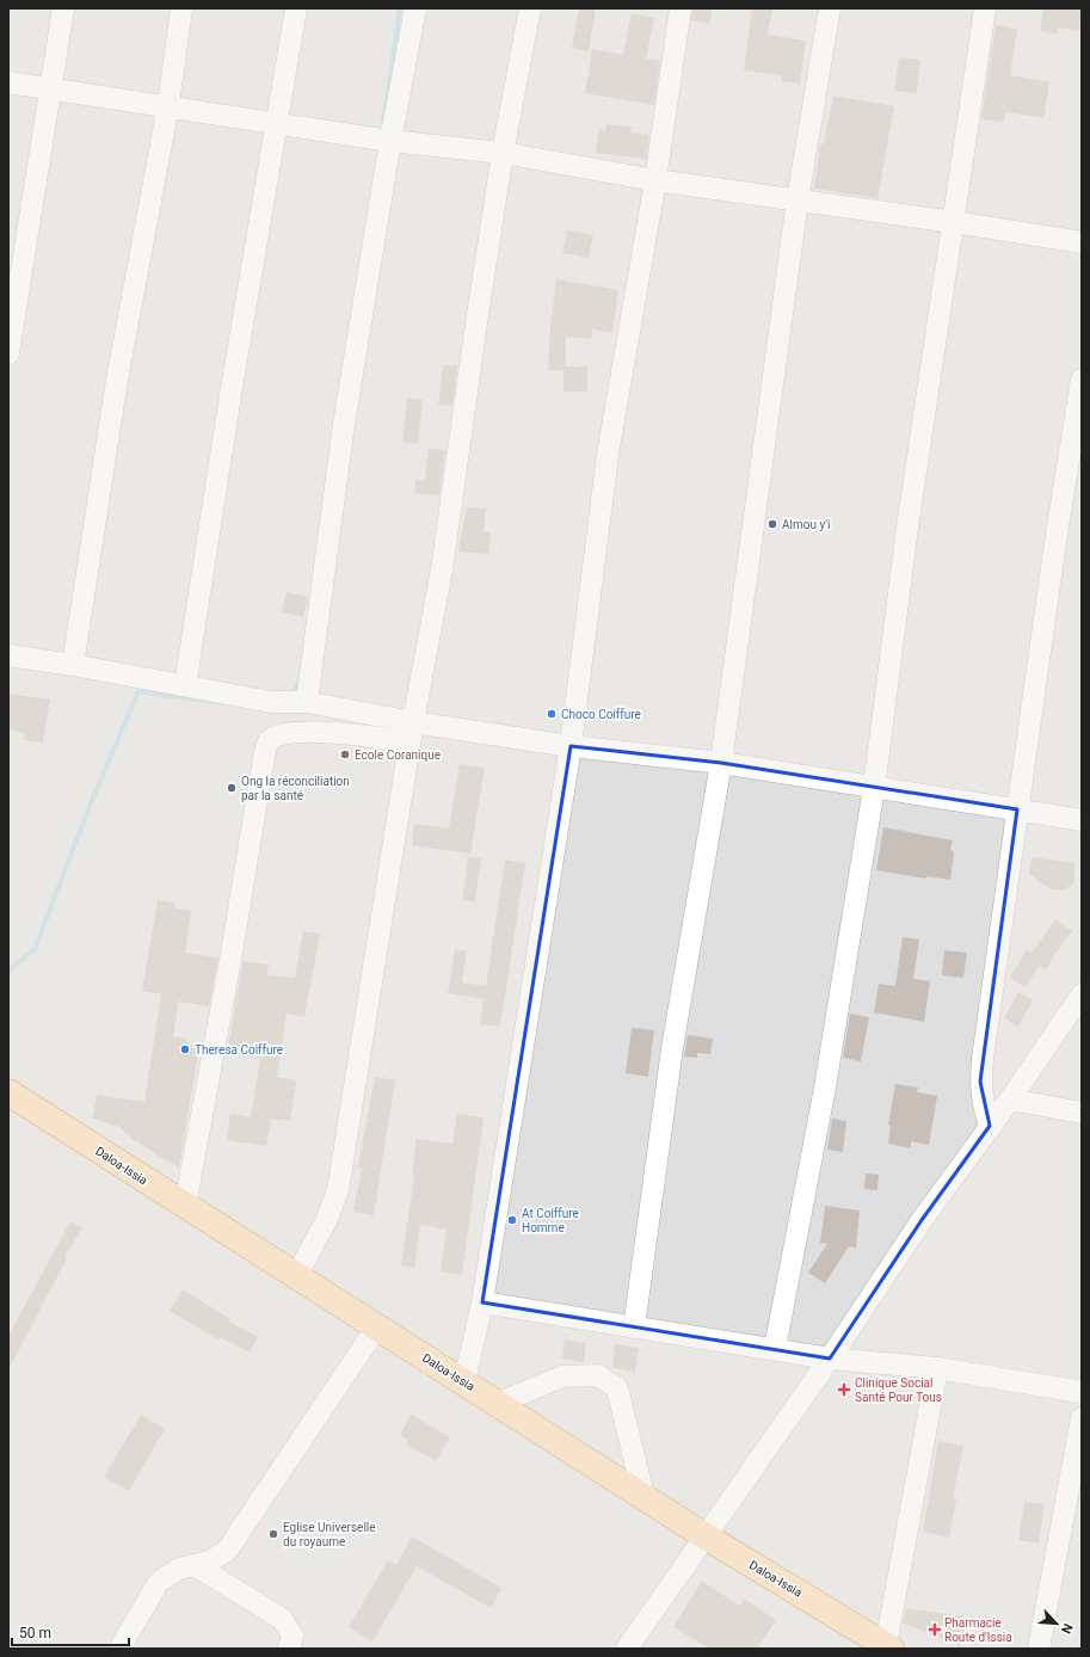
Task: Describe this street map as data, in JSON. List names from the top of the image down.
{
  "streets": {
    "main road": ["Daloa-Issia"]
  },
  "places": {
    "other": [
      "Almou y'i",
      "Choco Coiffure",
      "Ecole Coranique",
      "Ong la réconciliation par la santé",
      "Theresa Coiffure",
      "At Coiffure Homme",
      "Eglise Universelle du royaume"
    ],
    "health": ["Clinique Social Santé Pour Tous", "Pharmacie Route d'Issia"]
  },
  "scale_bar": "50 m",
  "north": "bottom right"
}
